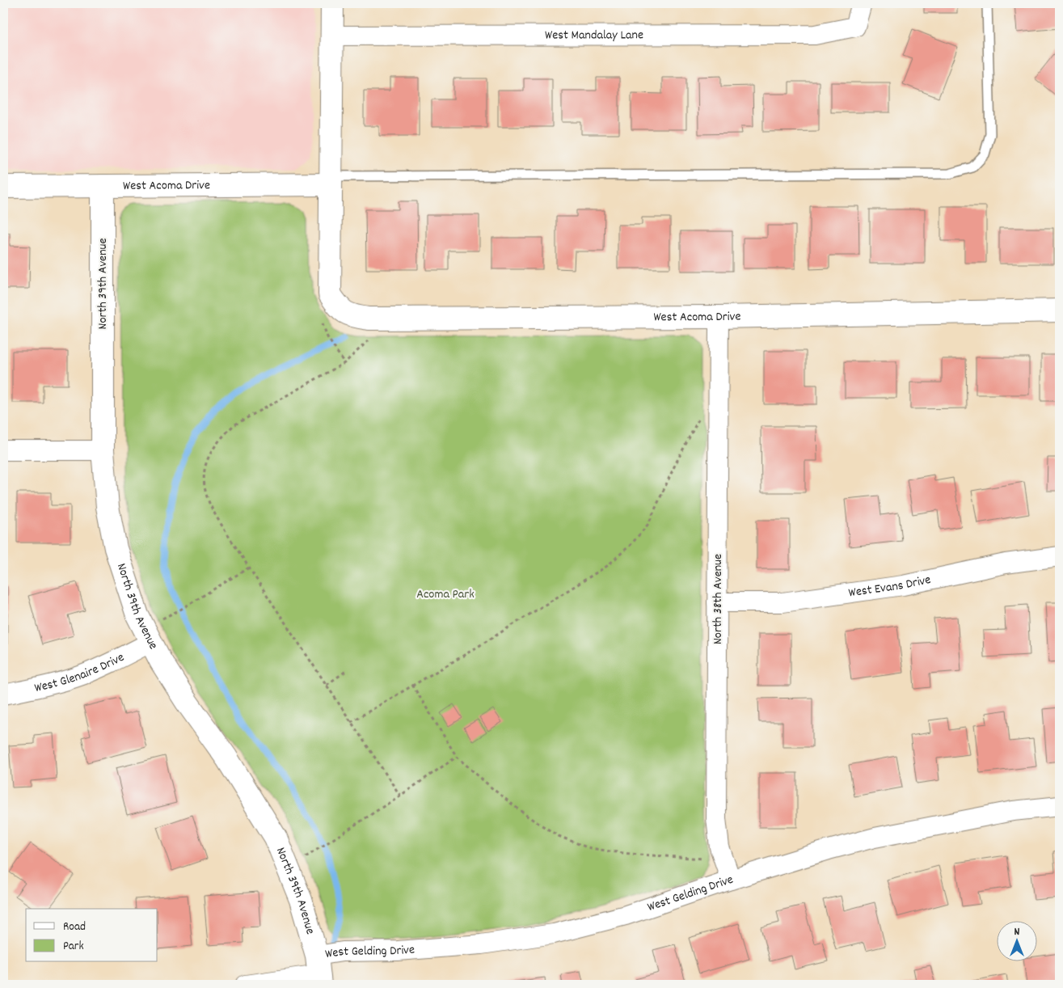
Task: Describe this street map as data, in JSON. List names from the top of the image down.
{
  "streets": {
    "street": [
      "West Mandalay Lane",
      "West Acoma Drive",
      "North 39th Avenue",
      "West Evans Drive",
      "North 38th Avenue",
      "West Glenaire Drive",
      "West Gelding Drive"
    ]
  },
  "crossings": [
    ["West Acoma Drive", "North 39th Avenue"],
    ["West Acoma Drive", "North 38th Avenue"],
    ["North 39th Avenue", "West Glenaire Drive"],
    ["North 39th Avenue", "West Gelding Drive"],
    ["West Evans Drive", "North 38th Avenue"],
    ["North 38th Avenue", "West Gelding Drive"]
  ],
  "parks": ["Acoma Park"],
  "legend": ["Road", "Park"],
  "north": "top"
}
